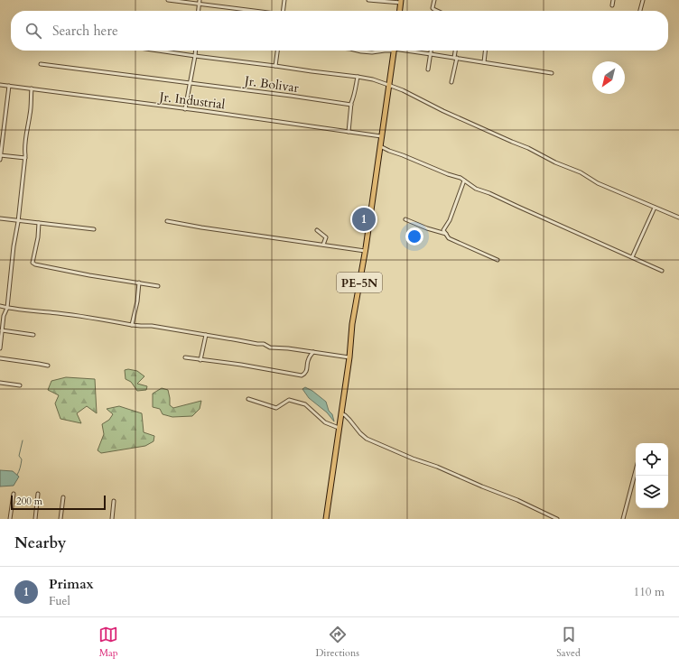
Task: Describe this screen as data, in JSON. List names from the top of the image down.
{
  "streets": {
    "highway": ["PE-5N"],
    "street": ["Jr. Bolivar", "Jr. Industrial"]
  },
  "crossings": [
    ["Jr. Industrial", "PE-5N"]
  ],
  "scale_bar": "200 m",
  "north": "bottom left",
  "page": {
    "search": "Search here",
    "pins": "1",
    "scale": "200 m",
    "heading": "Nearby",
    "list": [
      {
        "mark": "1",
        "name": "Primax",
        "note": "Fuel",
        "value": "110 m"
      }
    ],
    "nav": ["Map", "Directions", "Saved"]
  }
}
